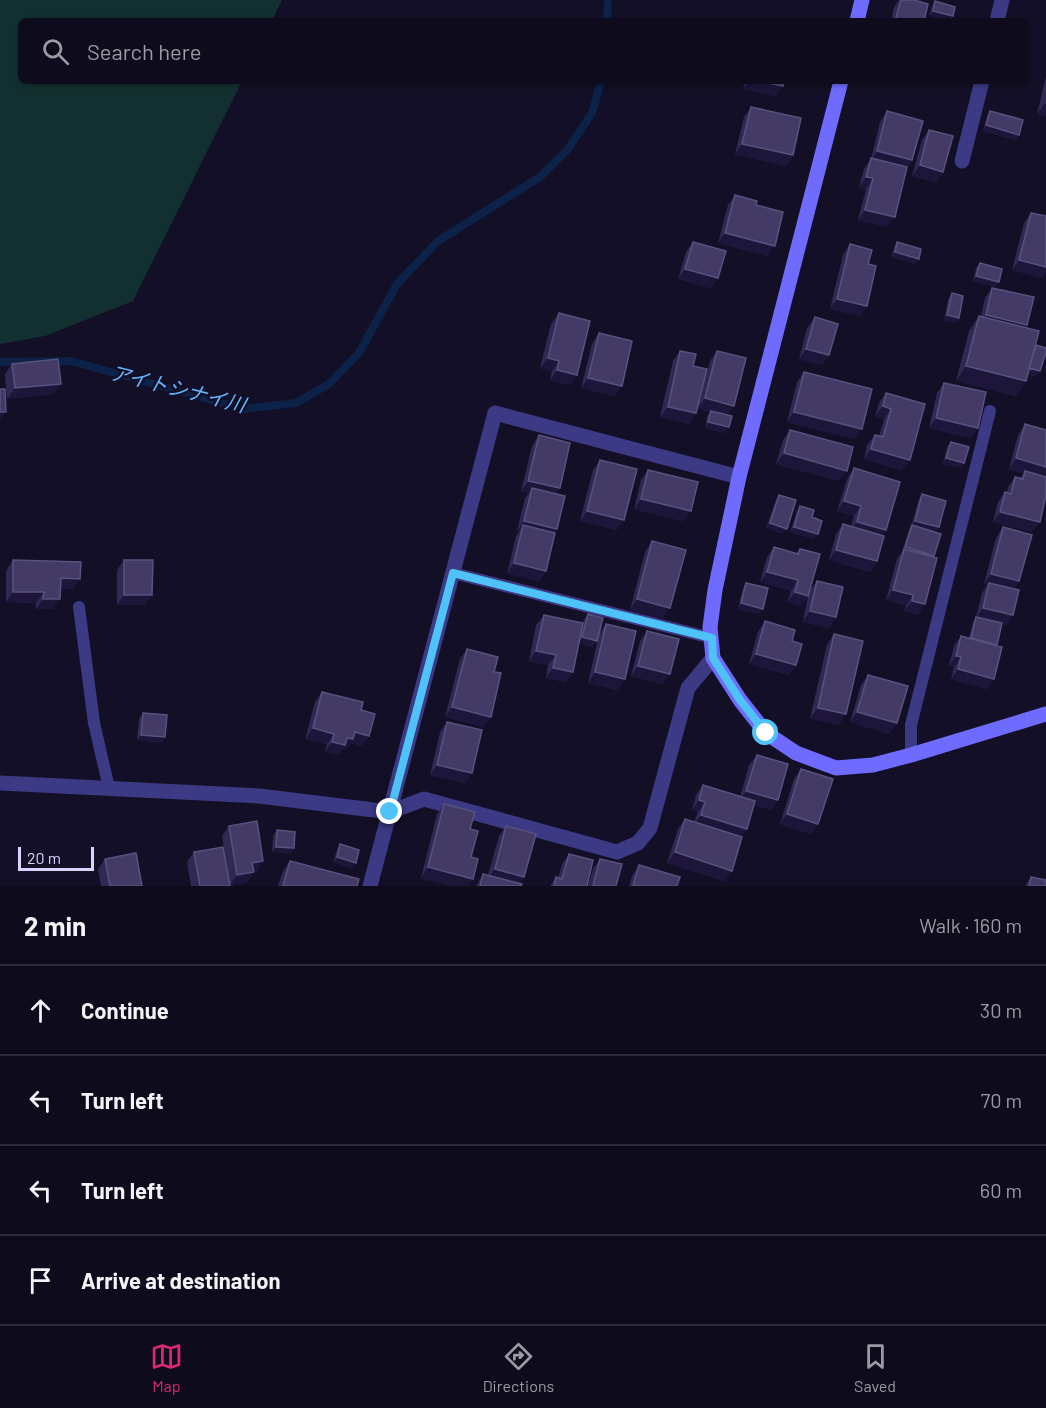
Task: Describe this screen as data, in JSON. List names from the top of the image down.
{
  "water": ["アイトシナイ川"],
  "scale_bar": "20 m",
  "page": {
    "search": "Search here",
    "scale": "20 m",
    "heading": ["2 min", "Walk · 160 m"],
    "list": [
      ["Continue", "30 m"],
      ["Turn left", "70 m"],
      ["Turn left", "60 m"],
      "Arrive at destination"
    ],
    "nav": ["Map", "Directions", "Saved"]
  }
}
